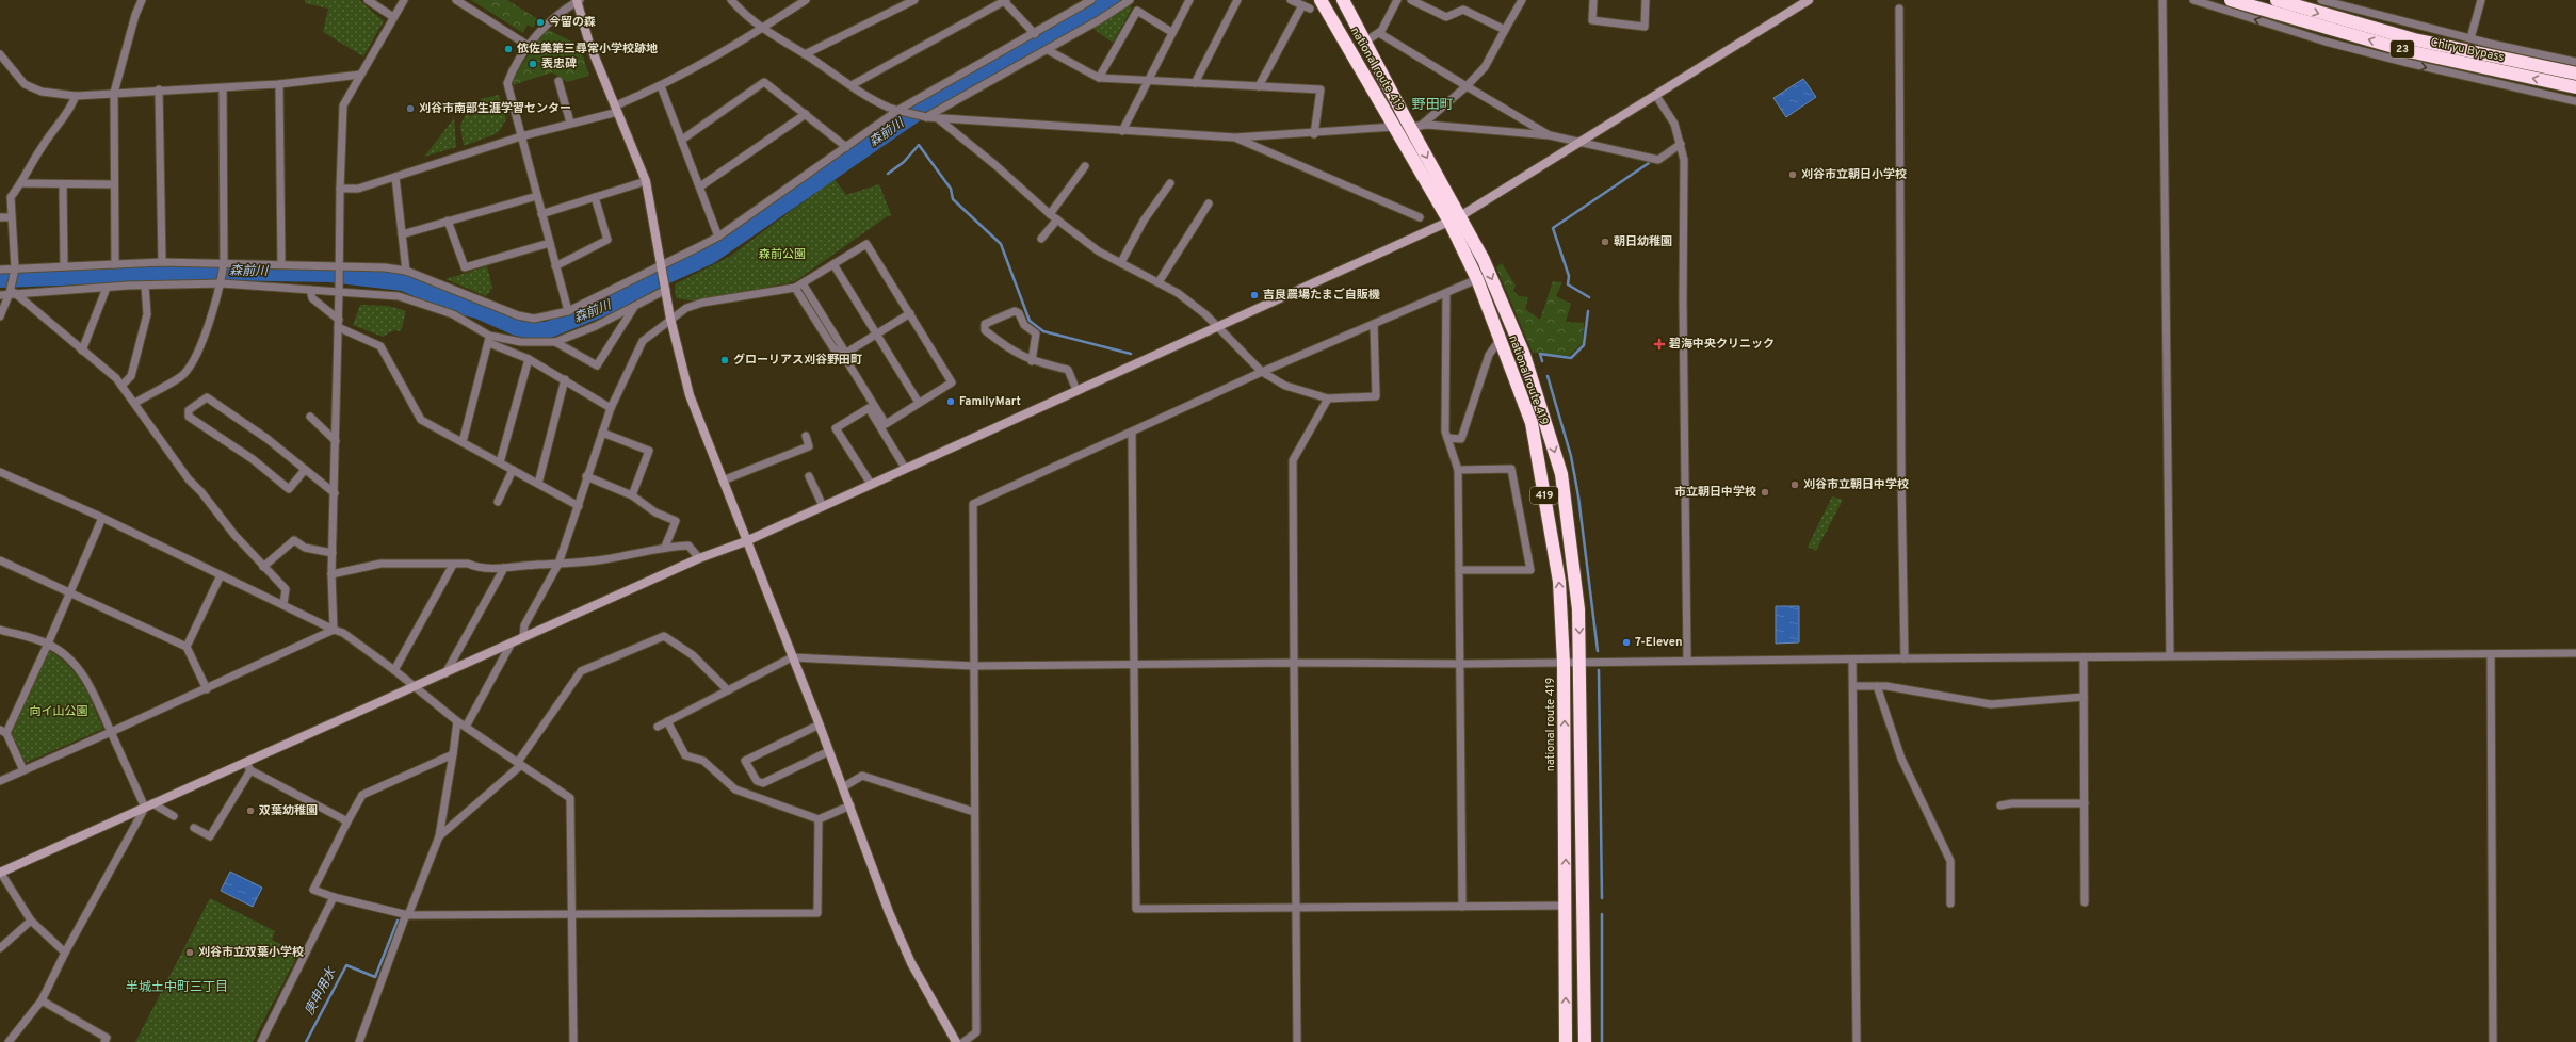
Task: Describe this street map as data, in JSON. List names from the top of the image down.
{
  "streets": {
    "highway": [
      "23",
      "Chiryu Bypass",
      "national route 419",
      "419"
    ]
  },
  "districts": ["野田町", "半城土中町三丁目"],
  "water": ["森前川", "庚申用水"],
  "parks": ["森前公園", "向イ山公園"],
  "places": {
    "other": [
      "今留の森",
      "依佐美第三尋常小学校跡地",
      "表忠碑",
      "刈谷市南部生涯学習センター",
      "刈谷市立朝日小学校",
      "朝日幼稚園",
      "吉良農場たまご自販機",
      "グローリアス刈谷野田町",
      "FamilyMart",
      "刈谷市立朝日中学校",
      "市立朝日中学校",
      "7-Eleven",
      "双葉幼稚園",
      "刈谷市立双葉小学校"
    ],
    "health": ["碧海中央クリニック"]
  }
}
